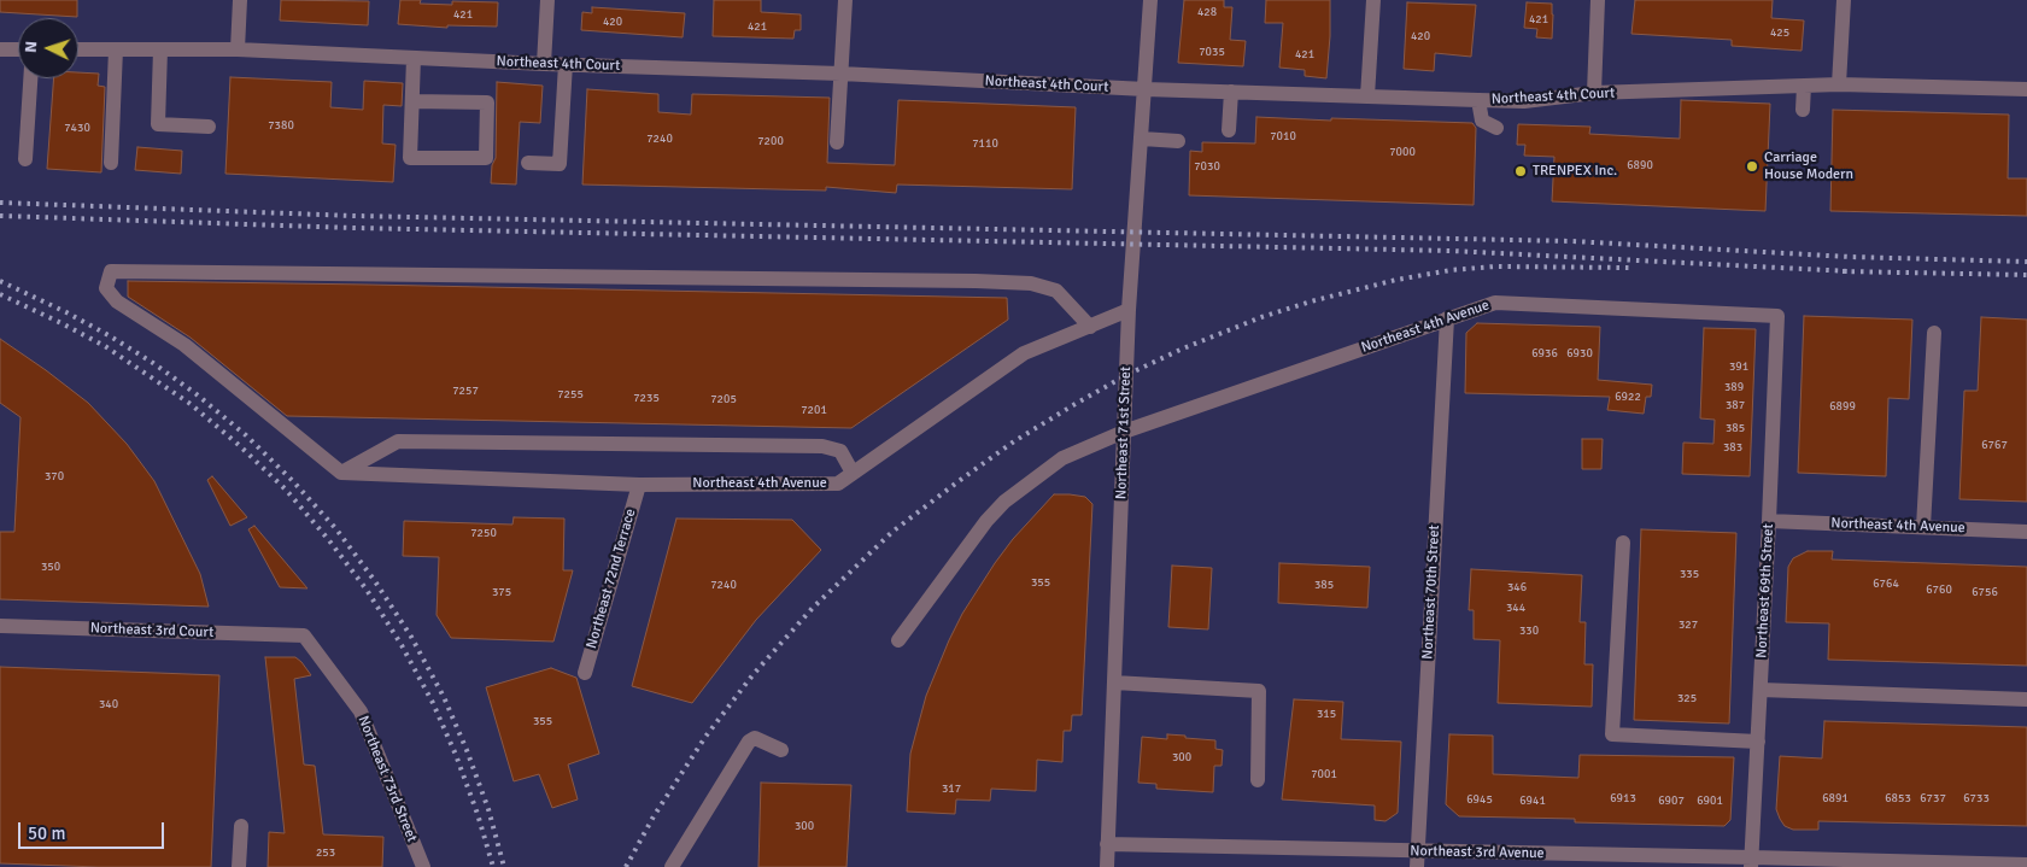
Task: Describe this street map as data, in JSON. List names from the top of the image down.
{
  "streets": {
    "street": [
      "Northeast 4th Court",
      "Northeast 4th Avenue",
      "Northeast 71st Street",
      "Northeast 72nd Terrace",
      "Northeast 69th Street",
      "Northeast 70th Street",
      "Northeast 3rd Court",
      "Northeast 73rd Street",
      "Northeast 3rd Avenue"
    ]
  },
  "crossings": [
    ["Northeast 4th Court", "Northeast 71st Street"],
    ["Northeast 4th Avenue", "Northeast 71st Street"],
    ["Northeast 4th Avenue", "Northeast 72nd Terrace"],
    ["Northeast 4th Avenue", "Northeast 69th Street"],
    ["Northeast 4th Avenue", "Northeast 70th Street"],
    ["Northeast 71st Street", "Northeast 3rd Avenue"],
    ["Northeast 69th Street", "Northeast 3rd Avenue"],
    ["Northeast 70th Street", "Northeast 3rd Avenue"],
    ["Northeast 3rd Court", "Northeast 73rd Street"]
  ],
  "places": ["Carriage House Modern", "TRENPEX Inc."],
  "house_numbers": [
    "428",
    "421",
    "421",
    "420",
    "421",
    "425",
    "420",
    "7035",
    "421",
    "7380",
    "7430",
    "7010",
    "7240",
    "7200",
    "7110",
    "7000",
    "6890",
    "7030",
    "6936",
    "6930",
    "391",
    "389",
    "7257",
    "7255",
    "6922",
    "7235",
    "7205",
    "387",
    "6899",
    "7201",
    "385",
    "6767",
    "383",
    "370",
    "7250",
    "350",
    "335",
    "355",
    "6764",
    "7240",
    "385",
    "346",
    "6760",
    "375",
    "6756",
    "344",
    "327",
    "330",
    "325",
    "340",
    "315",
    "355",
    "300",
    "7001",
    "317",
    "6913",
    "6891",
    "6853",
    "6737",
    "6733",
    "6945",
    "6941",
    "6907",
    "6901",
    "300",
    "253"
  ],
  "scale_bar": "50 m",
  "north": "left"
}
